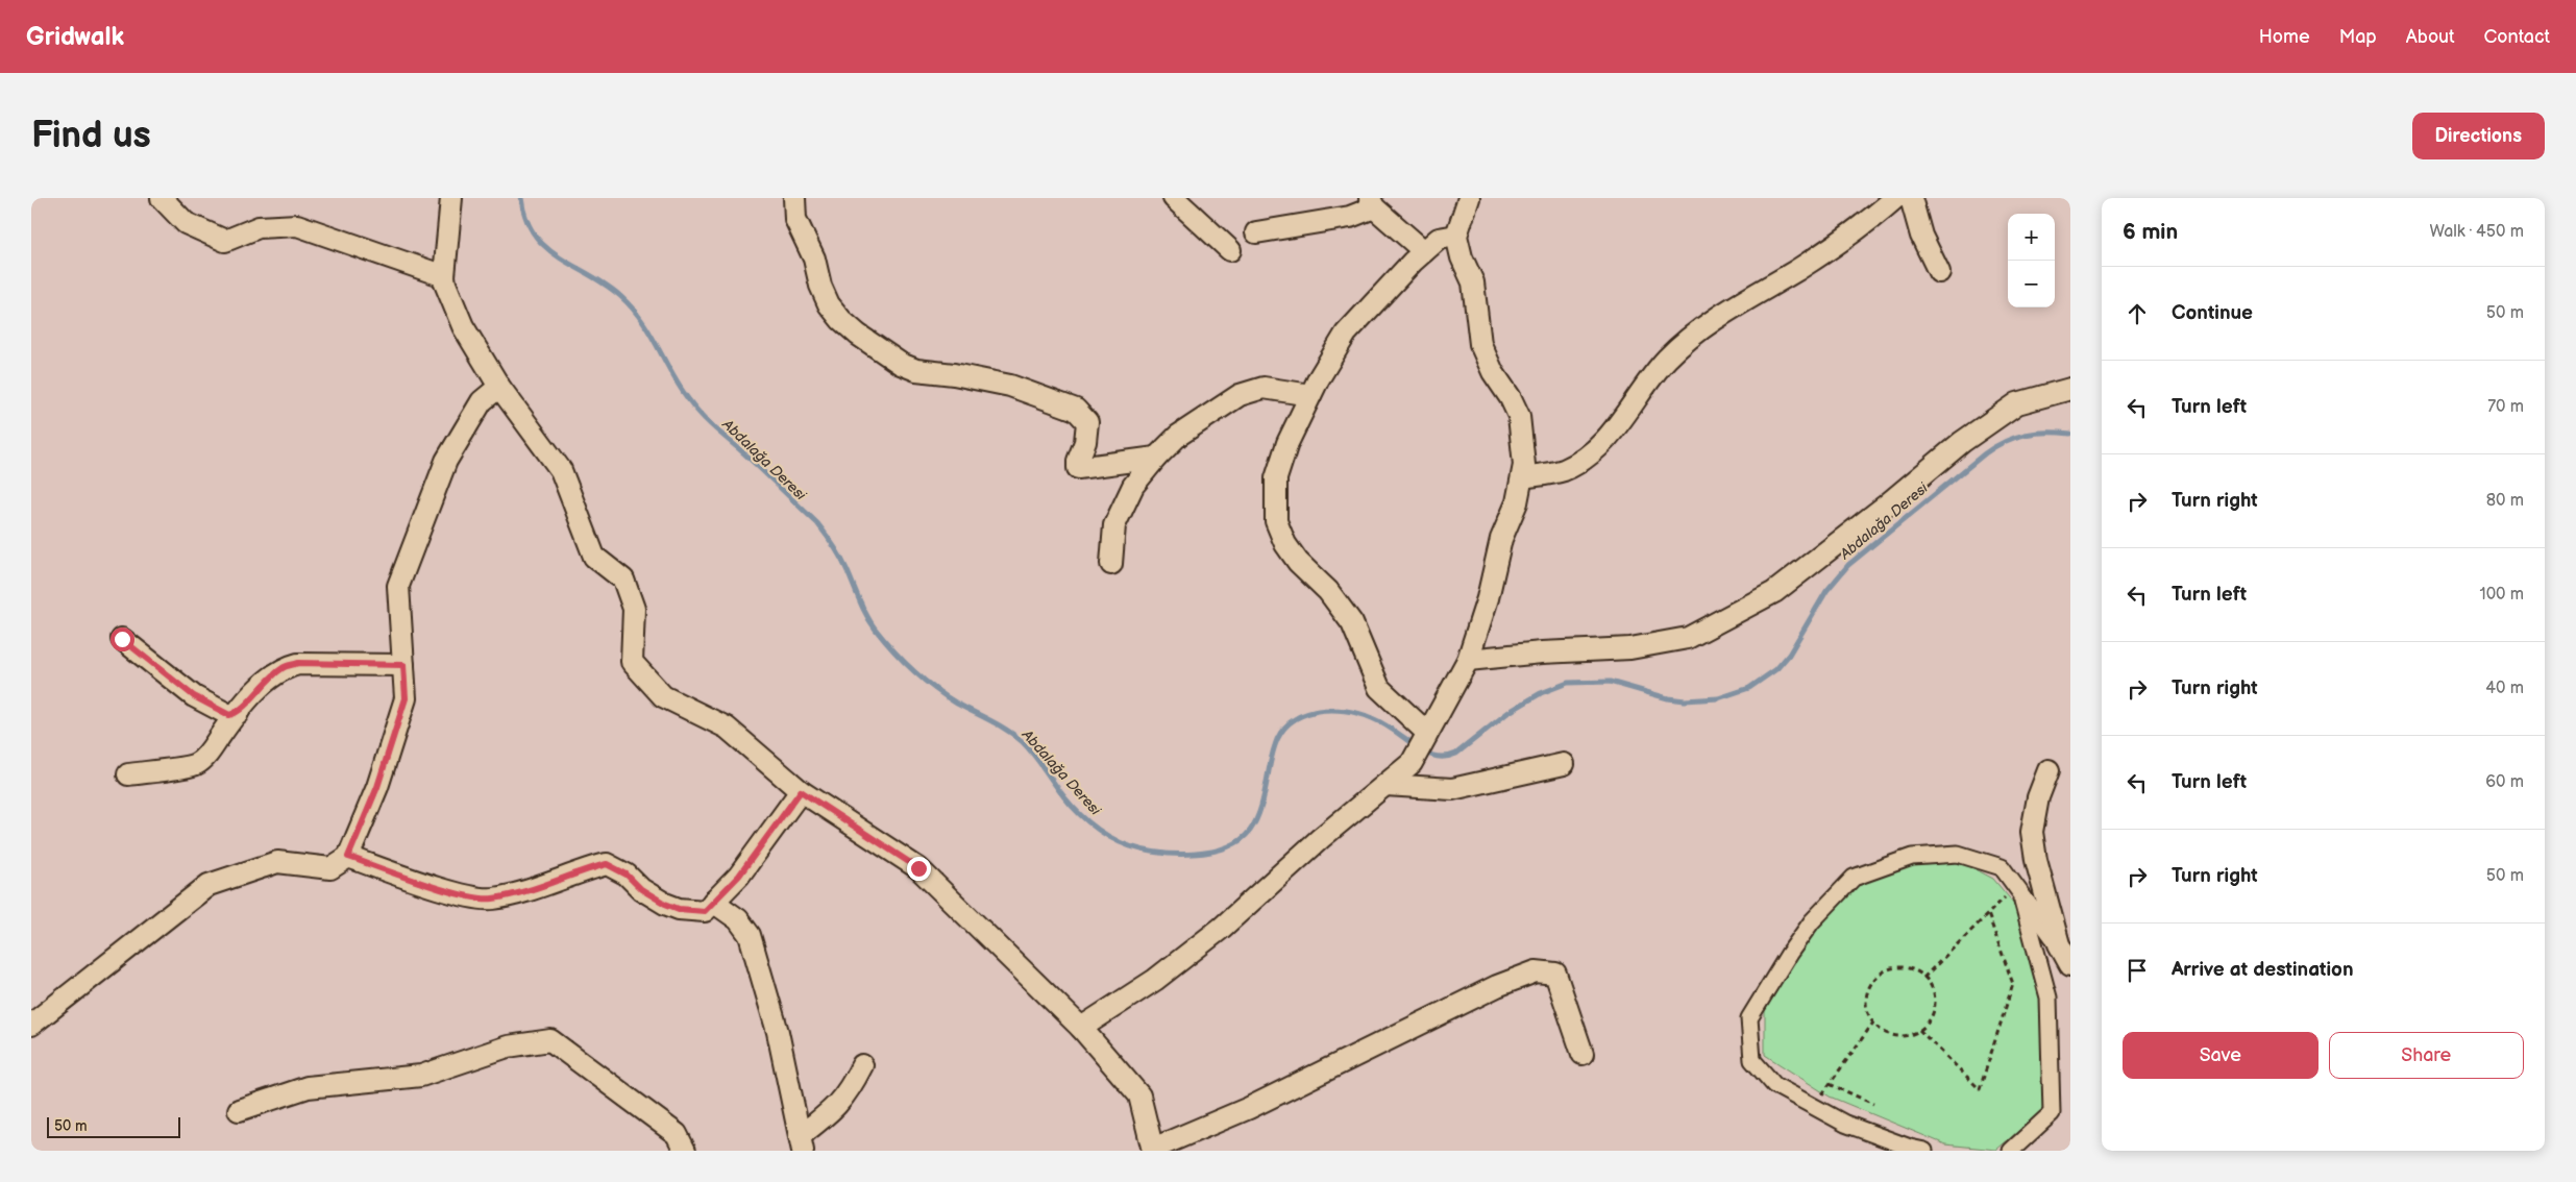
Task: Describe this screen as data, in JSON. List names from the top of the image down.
{
  "water": ["Abdalağa Deresi"],
  "scale_bar": "50 m",
  "page": {
    "header": "Gridwalk",
    "nav": [
      "Home",
      "Map",
      "About",
      "Contact"
    ],
    "buttons": [
      "Directions",
      ["Save", "Share"]
    ],
    "title": "Find us",
    "heading": ["6 min", "Walk · 450 m"],
    "map_buttons": ["+", "−"],
    "list": [
      ["Continue", "50 m"],
      ["Turn left", "70 m"],
      ["Turn right", "80 m"],
      ["Turn left", "100 m"],
      ["Turn right", "40 m"],
      ["Turn left", "60 m"],
      ["Turn right", "50 m"],
      "Arrive at destination"
    ],
    "scale": "50 m"
  }
}
